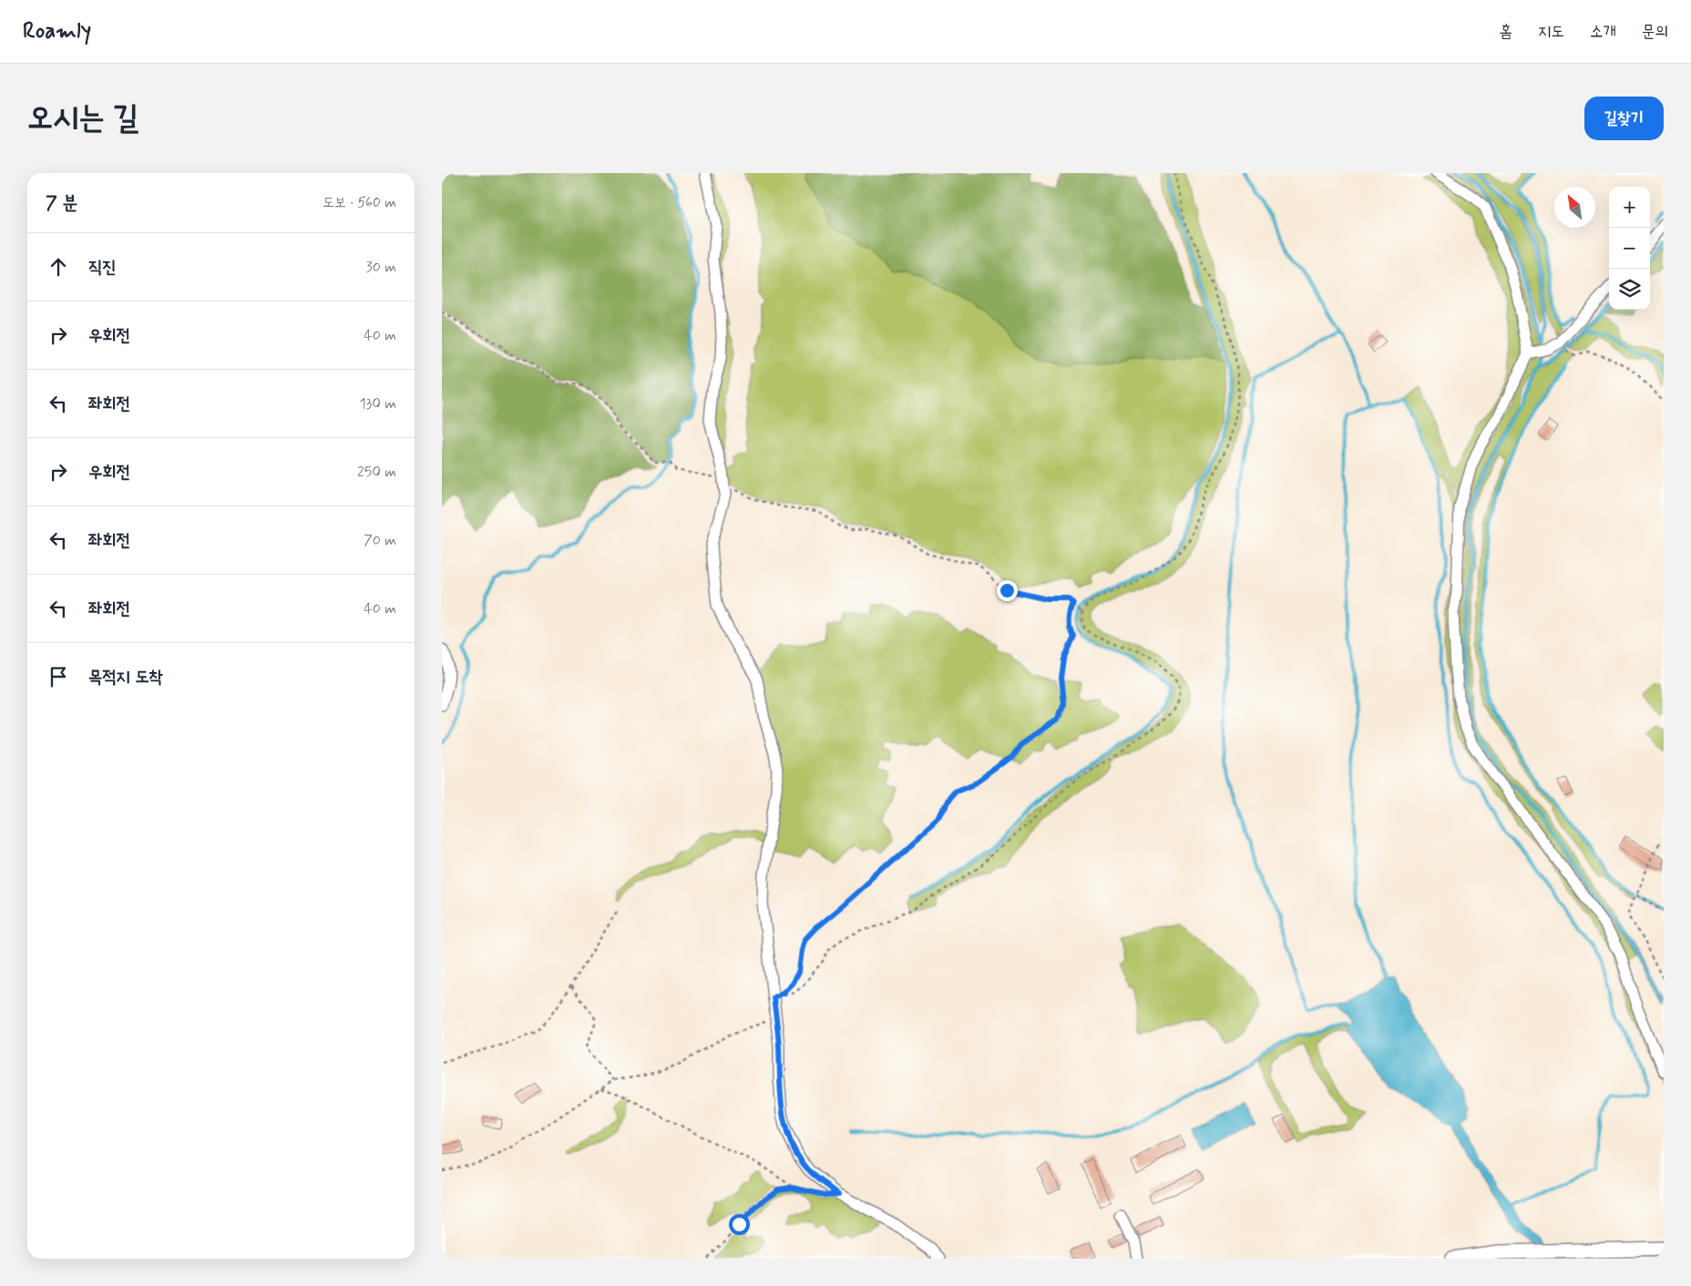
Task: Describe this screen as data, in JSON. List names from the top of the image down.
{
  "north": "top left",
  "page": {
    "header": "Roamly",
    "nav": [
      "홈",
      "지도",
      "소개",
      "문의"
    ],
    "buttons": "길찾기",
    "title": "오시는 길",
    "heading": ["7 분", "도보 · 560 m"],
    "map_buttons": ["+", "−"],
    "list": [
      ["직진", "30 m"],
      ["우회전", "40 m"],
      ["좌회전", "130 m"],
      ["우회전", "250 m"],
      ["좌회전", "70 m"],
      ["좌회전", "40 m"],
      "목적지 도착"
    ]
  }
}
